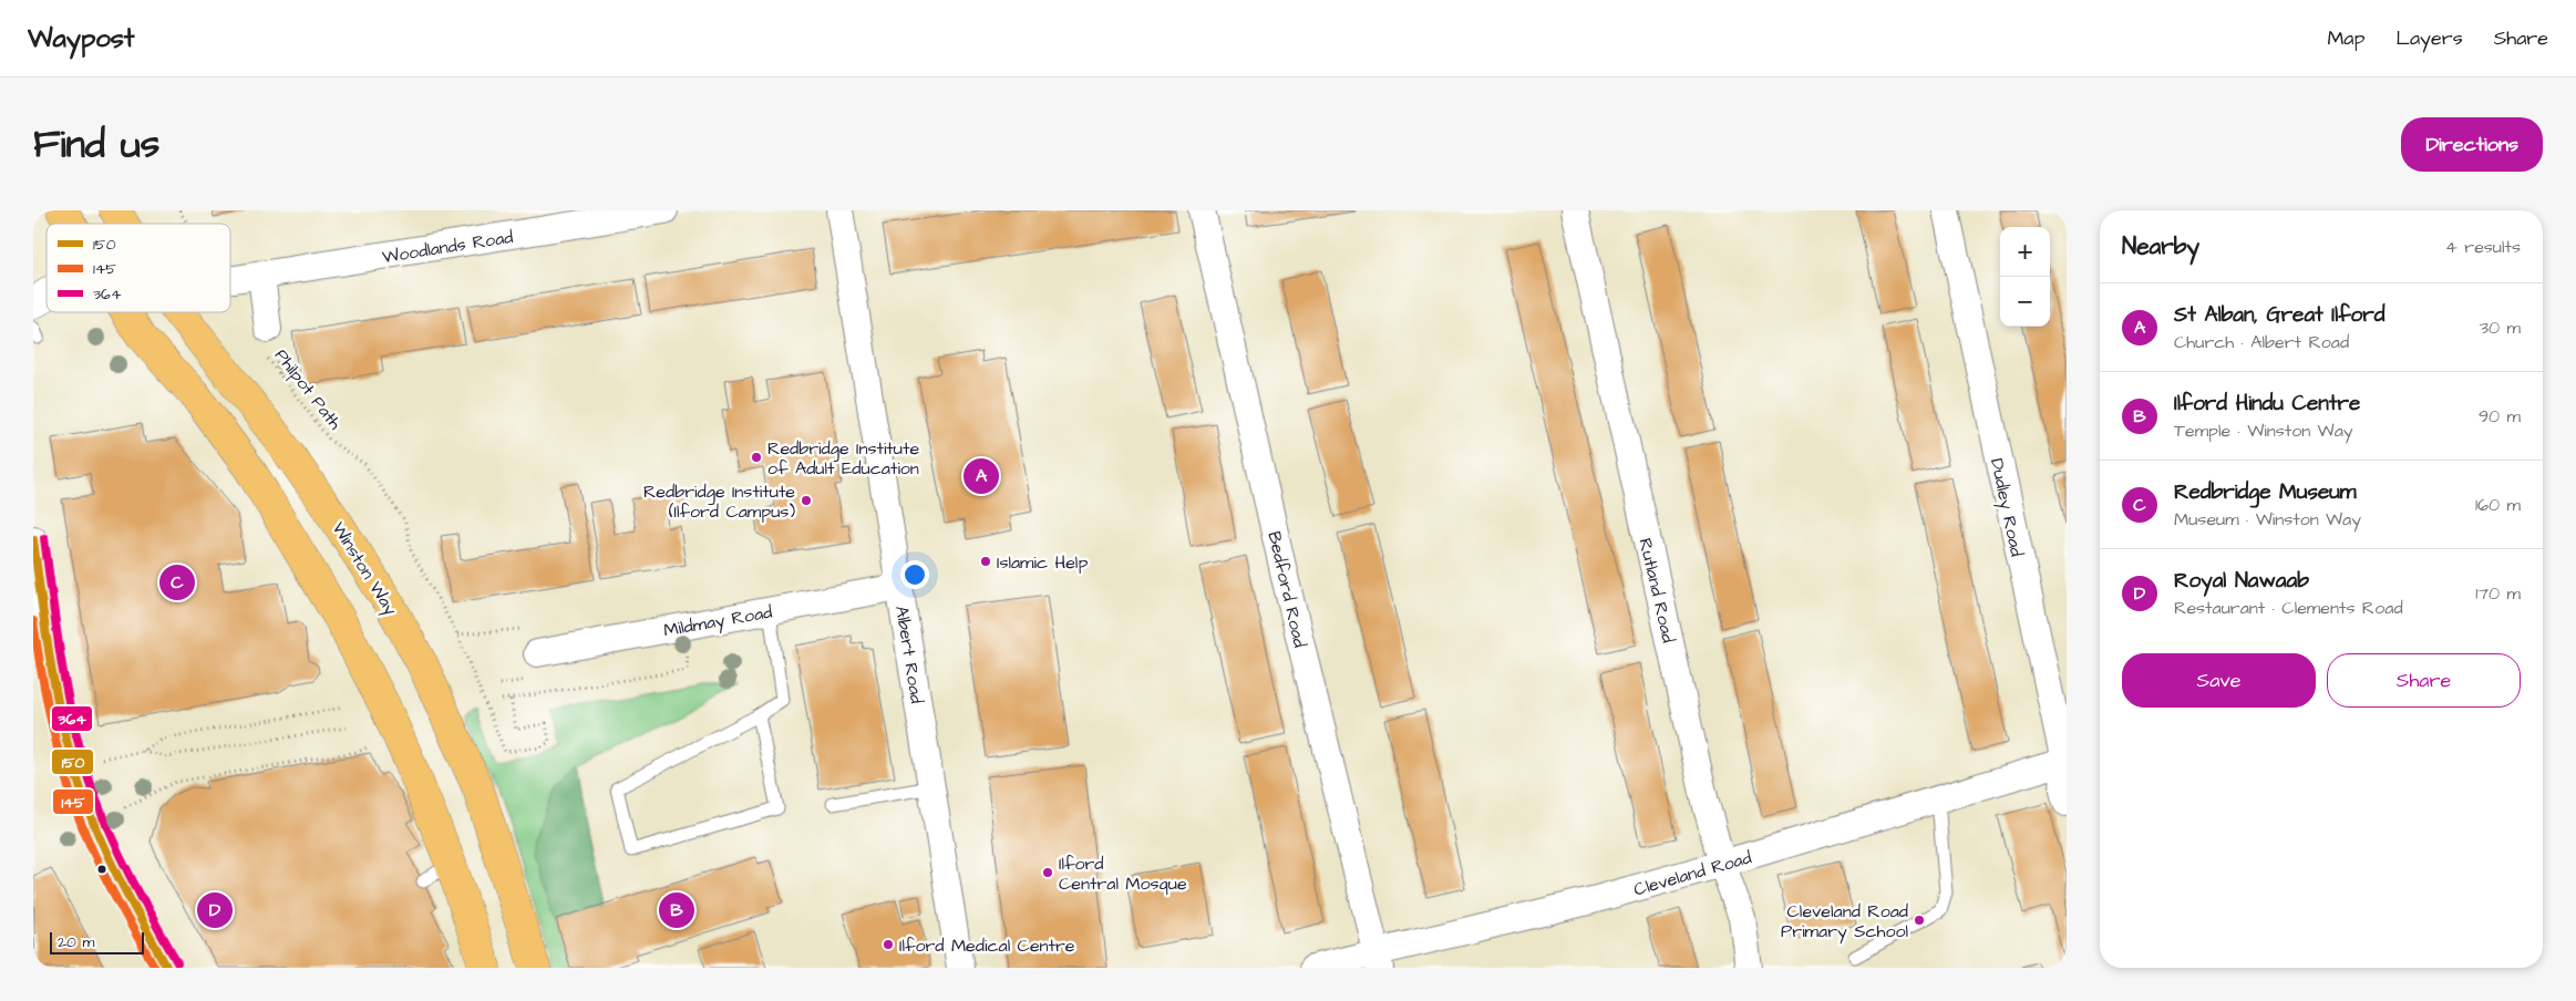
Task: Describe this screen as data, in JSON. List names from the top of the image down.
{
  "streets": {
    "main road": ["Winston Way"],
    "street": [
      "Woodlands Road",
      "Dudley Road",
      "Bedford Road",
      "Rutland Road",
      "Mildmay Road",
      "Albert Road",
      "Cleveland Road"
    ],
    "path": ["Philpot Path"]
  },
  "crossings": [
    ["Dudley Road", "Cleveland Road"],
    ["Bedford Road", "Cleveland Road"],
    ["Rutland Road", "Cleveland Road"],
    ["Mildmay Road", "Albert Road"]
  ],
  "places": [
    "Redbridge Institute of Adult Education",
    "Redbridge Institute (Ilford Campus)",
    "Islamic Help",
    "Ilford Central Mosque",
    "Cleveland Road Primary School",
    "Ilford Medical Centre"
  ],
  "lines": ["transit line 364", "transit line 150", "transit line 145"],
  "legend": ["150", "145", "364"],
  "scale_bar": "20 m",
  "page": {
    "header": "Waypost",
    "nav": ["Map", "Layers", "Share"],
    "title": "Find us",
    "buttons": [
      "Directions",
      ["Save", "Share"]
    ],
    "heading": ["Nearby", "4 results"],
    "map_buttons": ["+", "−"],
    "list": [
      {
        "mark": "A",
        "name": "St Alban, Great Ilford",
        "note": "Church · Albert Road",
        "value": "30 m"
      },
      {
        "mark": "B",
        "name": "Ilford Hindu Centre",
        "note": "Temple · Winston Way",
        "value": "90 m"
      },
      {
        "mark": "C",
        "name": "Redbridge Museum",
        "note": "Museum · Winston Way",
        "value": "160 m"
      },
      {
        "mark": "D",
        "name": "Royal Nawaab",
        "note": "Restaurant · Clements Road",
        "value": "170 m"
      }
    ],
    "pins": [
      "A",
      "C",
      "B",
      "D"
    ],
    "scale": "20 m"
  }
}
